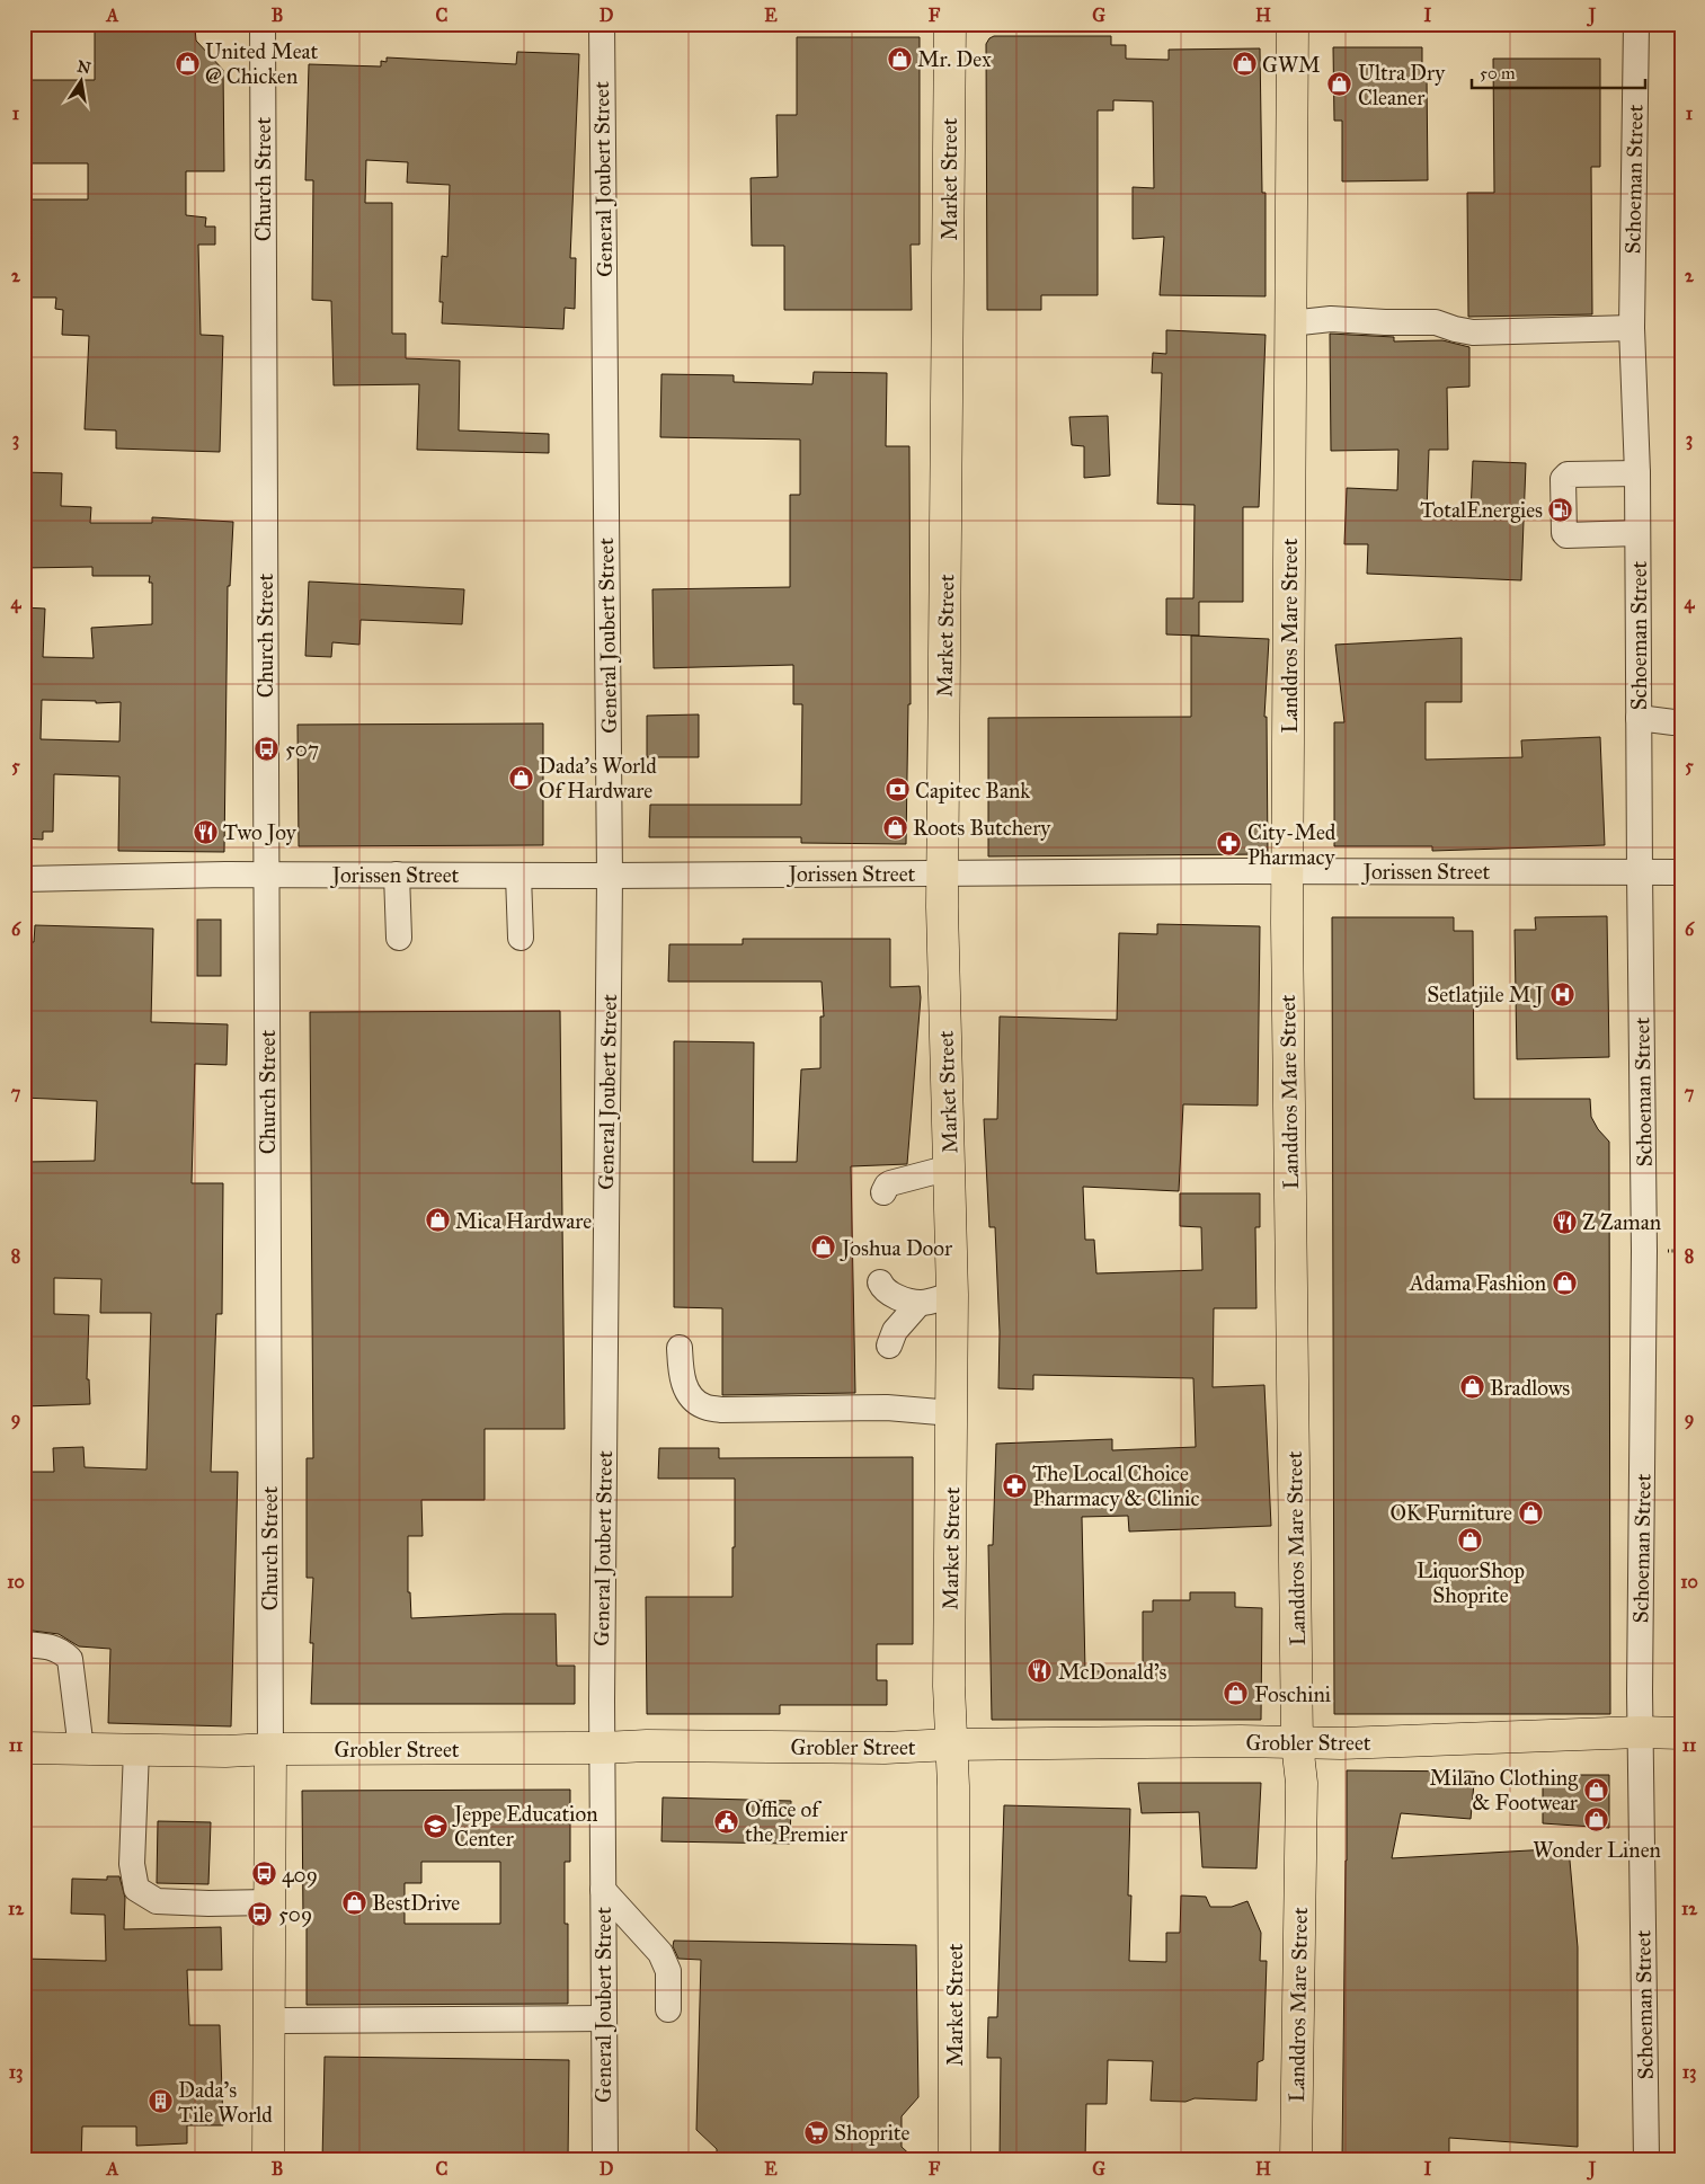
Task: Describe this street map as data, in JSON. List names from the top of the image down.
{
  "streets": {
    "main road": [
      "Church Street",
      "Market Street",
      "Landdros Mare Street",
      "Grobler Street"
    ],
    "street": ["General Joubert Street", "Schoeman Street", "Jorissen Street"]
  },
  "crossings": [
    ["Church Street", "Jorissen Street"],
    ["Church Street", "Grobler Street"],
    ["General Joubert Street", "Jorissen Street"],
    ["General Joubert Street", "Grobler Street"],
    ["Market Street", "Jorissen Street"],
    ["Market Street", "Grobler Street"],
    ["Schoeman Street", "Jorissen Street"],
    ["Schoeman Street", "Grobler Street"],
    ["Landdros Mare Street", "Jorissen Street"],
    ["Landdros Mare Street", "Grobler Street"]
  ],
  "places": {
    "shop": [
      "Mr. Dex",
      "United Meat @ Chicken",
      "GWM",
      "Ultra Dry Cleaner",
      "Dada's World Of Hardware",
      "Roots Butchery",
      "Mica Hardware",
      "Joshua Door",
      "Adama Fashion",
      "Bradlows",
      "OK Furniture",
      "LiquorShop Shoprite",
      "Foschini",
      "Milano Clothing & Footwear",
      "Wonder Linen",
      "BestDrive"
    ],
    "fuel station": ["TotalEnergies"],
    "bus stop": ["507", "409", "509"],
    "bank": ["Capitec Bank"],
    "restaurant": ["Two Joy", "Z Zaman", "McDonald's"],
    "pharmacy": ["City-Med Pharmacy", "The Local Choice Pharmacy & Clinic"],
    "hospital": ["Setlatjile M J"],
    "public building": ["Office of the Premier"],
    "school or university": ["Jeppe Education Center"],
    "building": ["Dada's Tile World"],
    "supermarket": ["Shoprite"]
  },
  "scale_bar": "50 m",
  "north": "top",
  "grid": {
    "columns": [
      "A",
      "B",
      "C",
      "D",
      "E",
      "F",
      "G",
      "H",
      "I",
      "J"
    ],
    "rows": [
      "1",
      "2",
      "3",
      "4",
      "5",
      "6",
      "7",
      "8",
      "9",
      "10",
      "11",
      "12",
      "13"
    ]
  }
}
